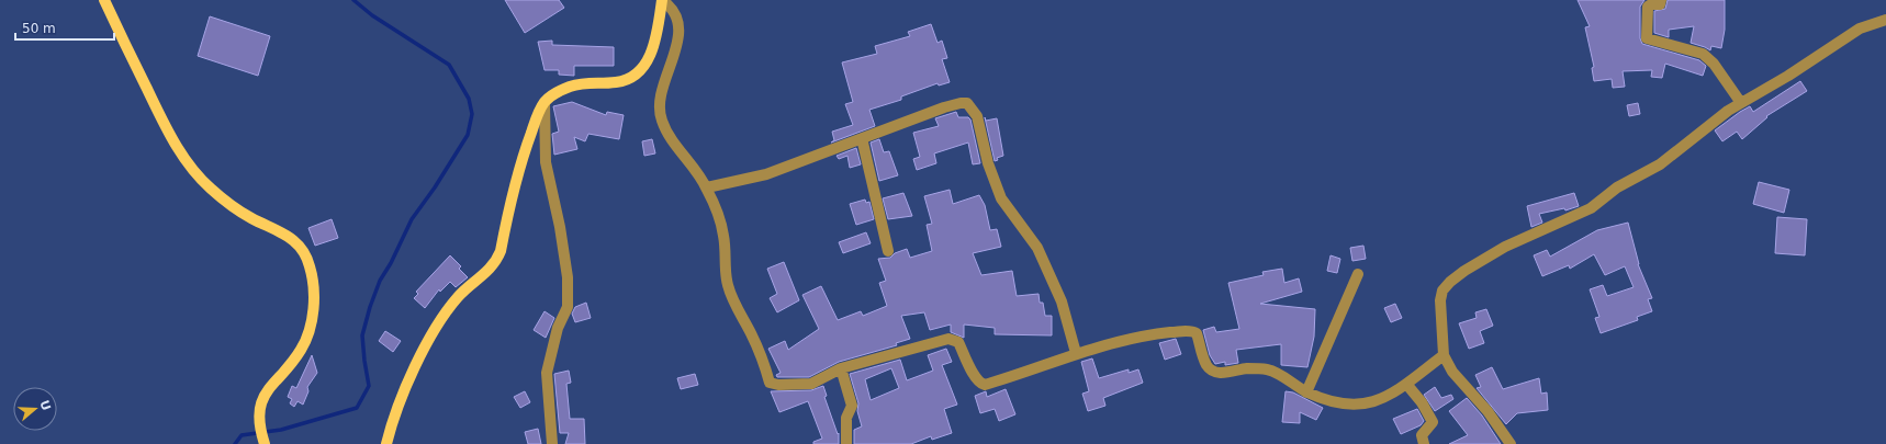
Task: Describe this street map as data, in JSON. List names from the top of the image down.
{
  "scale_bar": "50 m",
  "north": "right"
}
